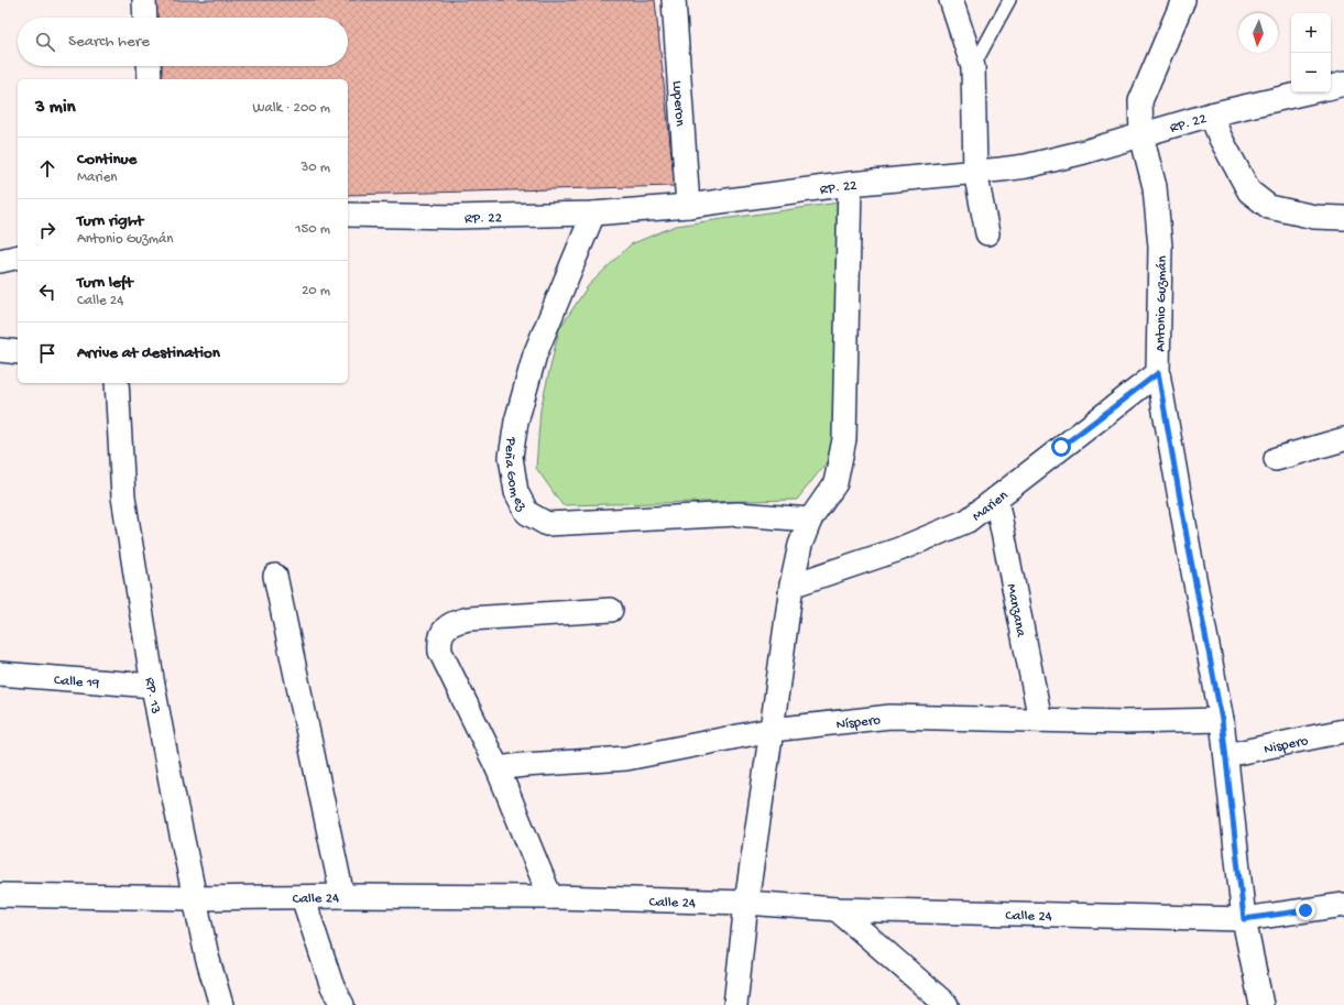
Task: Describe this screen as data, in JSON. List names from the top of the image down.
{
  "streets": {
    "street": [
      "Luperon",
      "RP. 22",
      "Antonio Guzmán",
      "Peña Gomez",
      "Marien",
      "Manzana",
      "Calle 19",
      "RP. 13",
      "Níspero",
      "Nispero",
      "Calle 24"
    ]
  },
  "crossings": [
    ["Luperon", "RP. 22"],
    ["RP. 22", "Antonio Guzmán"],
    ["RP. 22", "Peña Gomez"],
    ["Antonio Guzmán", "Marien"],
    ["Antonio Guzmán", "Níspero"],
    ["Antonio Guzmán", "Nispero"],
    ["Antonio Guzmán", "Calle 24"],
    ["Marien", "Manzana"],
    ["Manzana", "Níspero"],
    ["Calle 19", "RP. 13"],
    ["RP. 13", "Calle 24"]
  ],
  "north": "bottom",
  "page": {
    "map_buttons": ["+", "−"],
    "search": "Search here",
    "heading": ["3 min", "Walk · 200 m"],
    "list": [
      ["Continue", "Marien", "30 m"],
      ["Turn right", "Antonio Guzmán", "150 m"],
      ["Turn left", "Calle 24", "20 m"],
      "Arrive at destination"
    ]
  }
}
